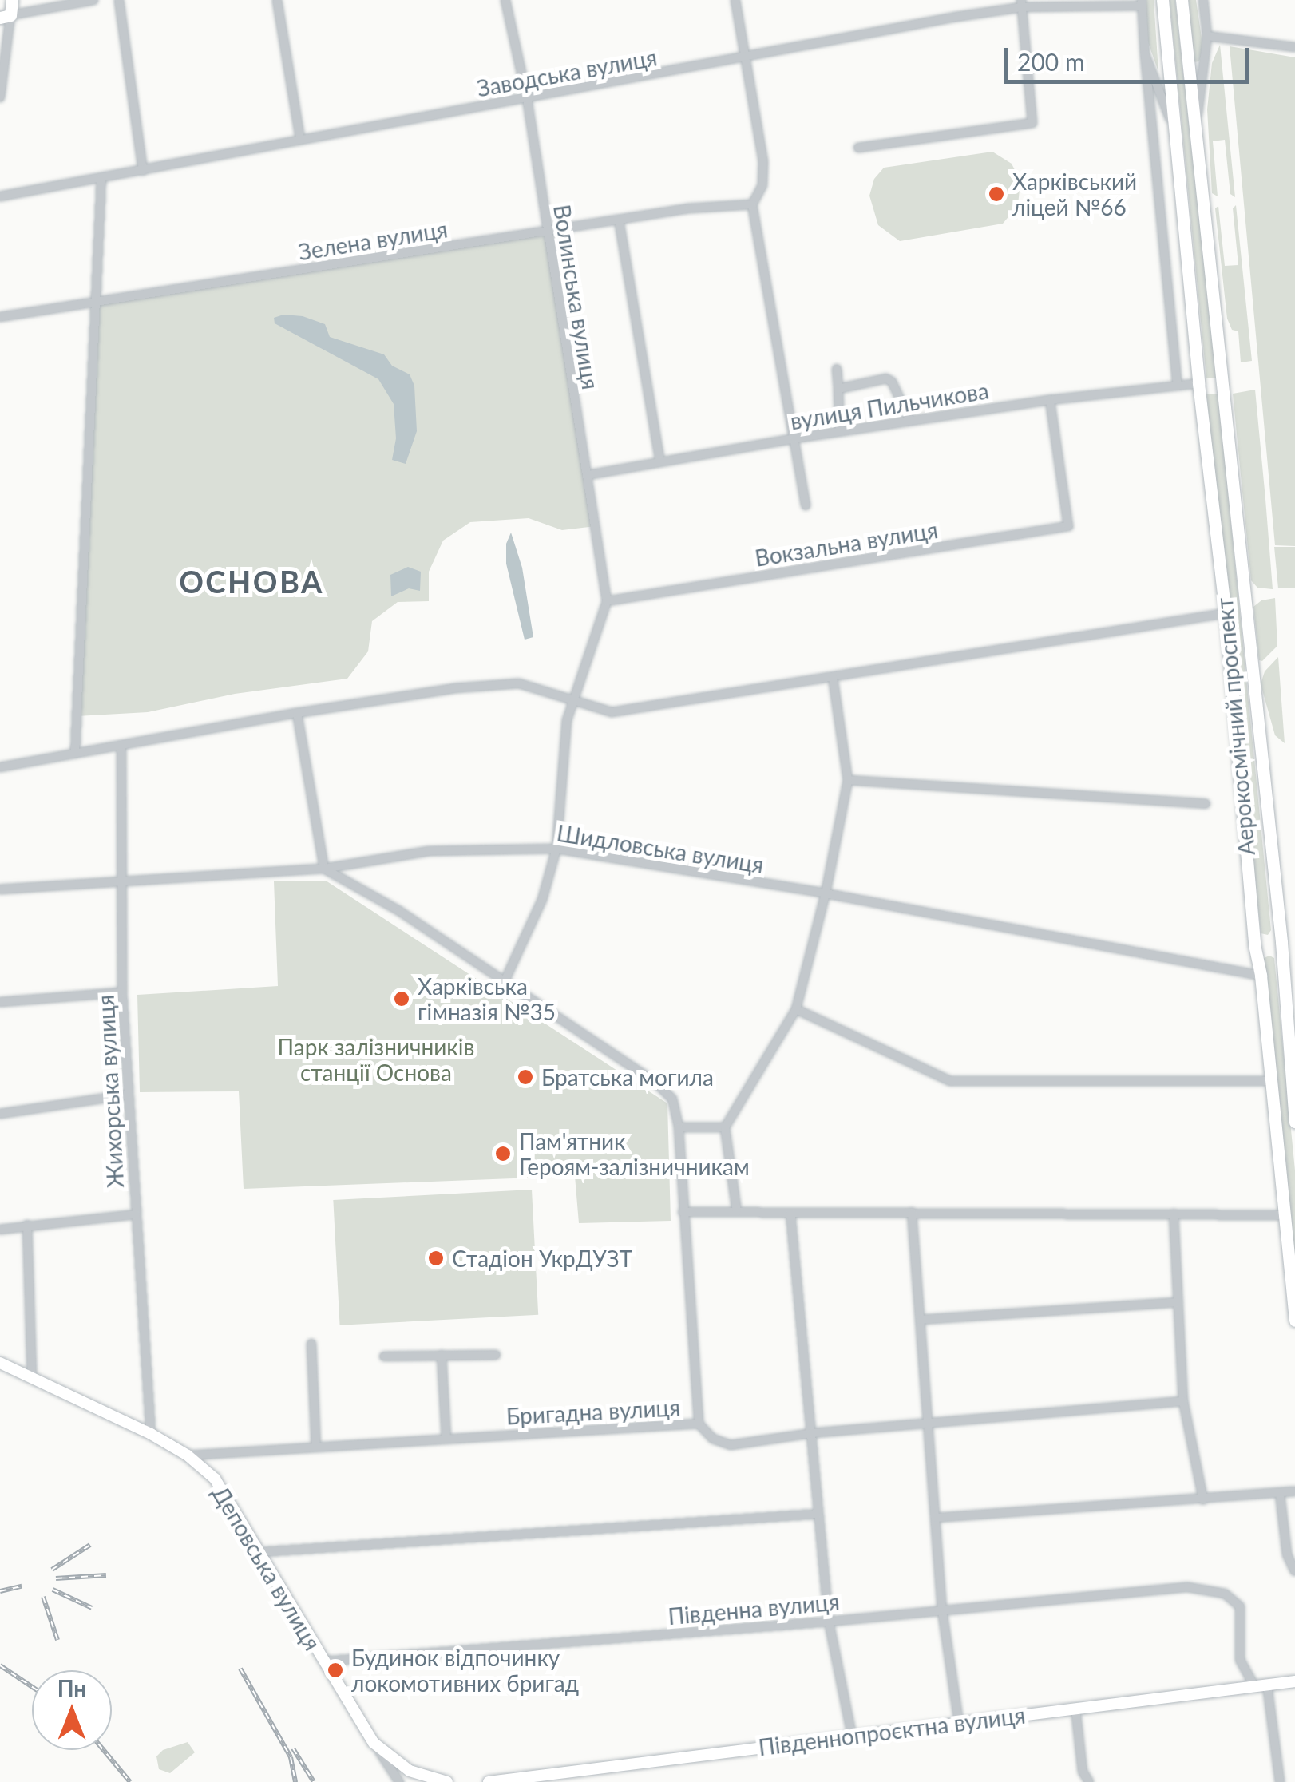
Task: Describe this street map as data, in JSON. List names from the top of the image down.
{
  "streets": {
    "main road": ["Аерокосмічний проспект", "Деповська вулиця", "Південнопроєктна вулиця"],
    "street": [
      "Заводська вулиця",
      "Зелена вулиця",
      "Волинська вулиця",
      "вулиця Пильчикова",
      "Вокзальна вулиця",
      "Шидловська вулиця",
      "Жихорська вулиця",
      "Бригадна вулиця",
      "Південна вулиця"
    ]
  },
  "crossings": [
    ["Заводська вулиця", "Волинська вулиця"],
    ["Заводська вулиця", "Аерокосмічний проспект"],
    ["Зелена вулиця", "Волинська вулиця"],
    ["Волинська вулиця", "вулиця Пильчикова"],
    ["Волинська вулиця", "Вокзальна вулиця"],
    ["вулиця Пильчикова", "Вокзальна вулиця"],
    ["вулиця Пильчикова", "Аерокосмічний проспект"],
    ["Аерокосмічний проспект", "Шидловська вулиця"],
    ["Шидловська вулиця", "Жихорська вулиця"],
    ["Жихорська вулиця", "Деповська вулиця"],
    ["Бригадна вулиця", "Деповська вулиця"],
    ["Деповська вулиця", "Південна вулиця"],
    ["Південна вулиця", "Південнопроєктна вулиця"]
  ],
  "districts": ["ОСНОВА"],
  "parks": ["Парк залізничників станції Основа"],
  "places": [
    "Харківський ліцей №66",
    "Харківська гімназія №35",
    "Братська могила",
    "Пам'ятник Героям-залізничникам",
    "Стадіон УкрДУЗТ",
    "Будинок відпочинку локомотивних бригад"
  ],
  "scale_bar": "200 m",
  "north": "top"
}
